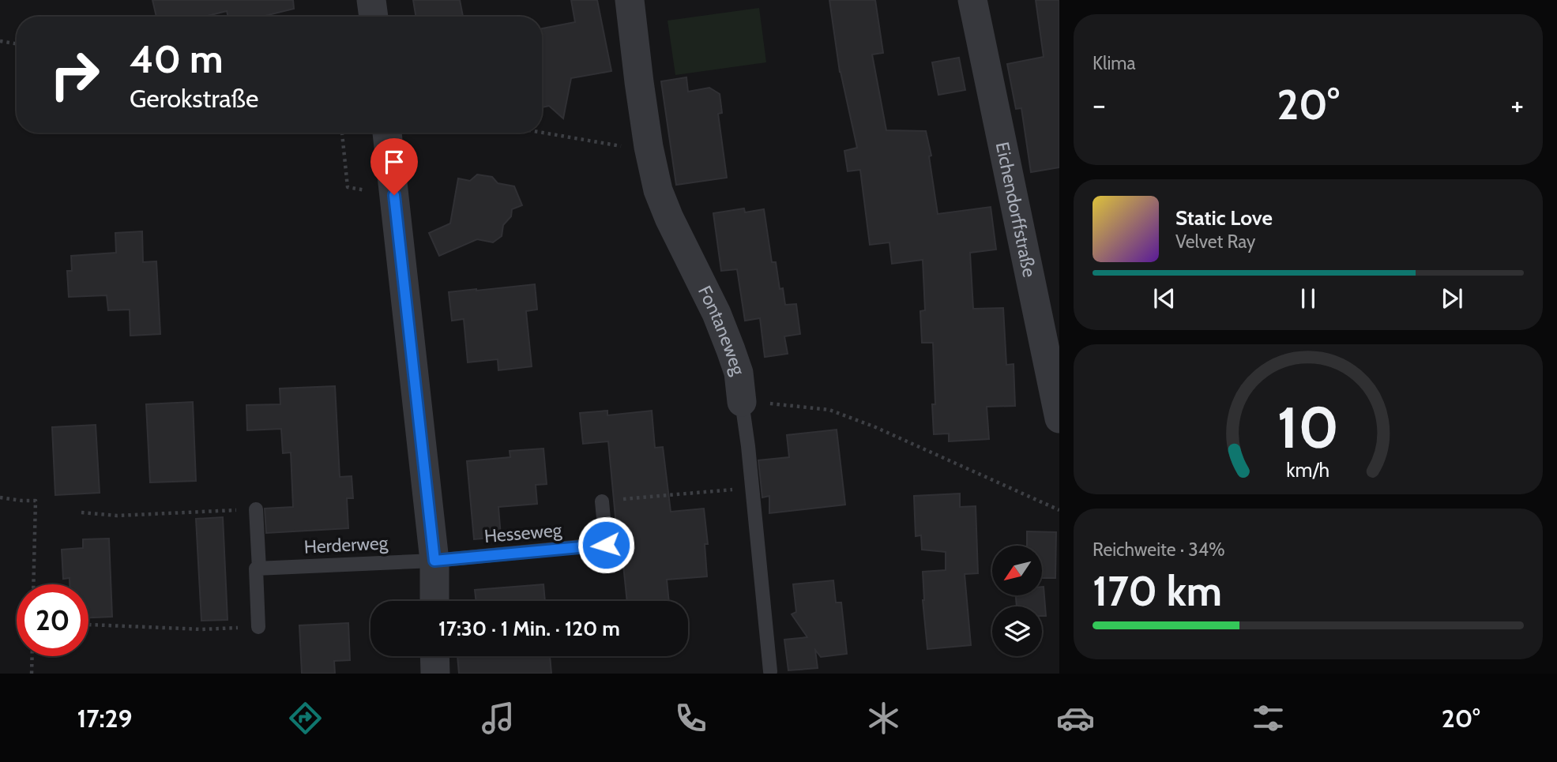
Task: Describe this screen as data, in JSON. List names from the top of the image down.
{
  "streets": {
    "street": ["Eichendorffstraße", "Fontaneweg"],
    "lane": ["Hesseweg", "Herderweg"]
  },
  "crossings": [
    ["Hesseweg", "Herderweg"]
  ],
  "north": "bottom left",
  "page": {
    "tile": [
      "Klima",
      ["Reichweite · 34%", "170 km"]
    ],
    "turn": ["40 m", "Gerokstraße"],
    "heat": ["−", "20°", "+"],
    "song": ["Static Love", "Velvet Ray"],
    "limit": "20",
    "trip": "17:30 · 1 Min. · 120 m",
    "tabs": ["17:29", "20°"],
    "gauge": ["10", "km/h"]
  }
}
